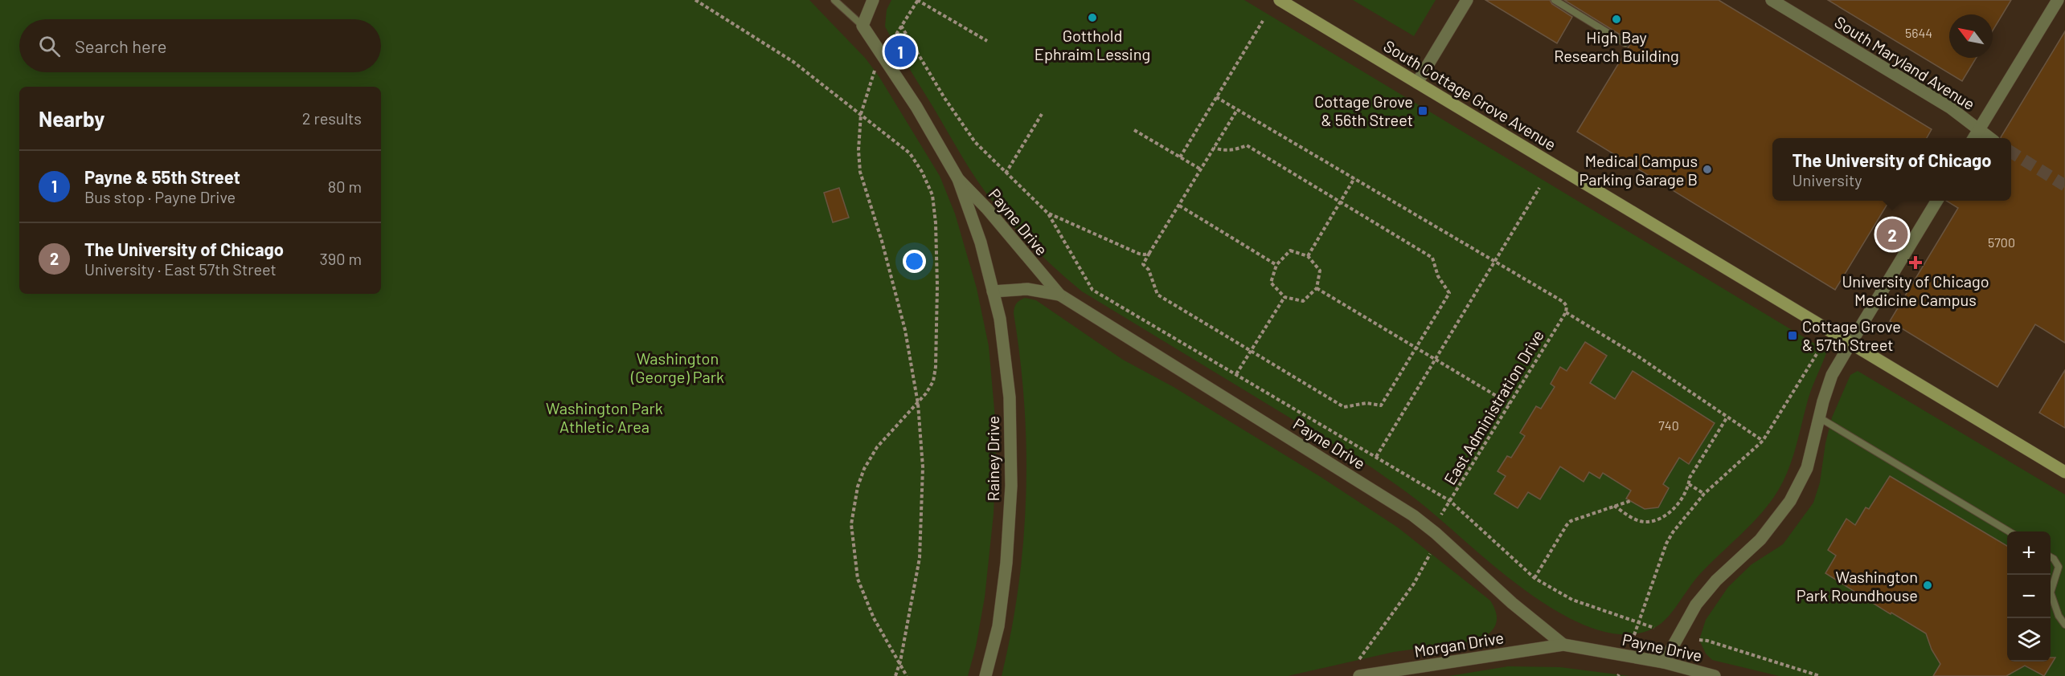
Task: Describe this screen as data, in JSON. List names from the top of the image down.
{
  "streets": {
    "main road": ["South Cottage Grove Avenue"],
    "street": [
      "South Maryland Avenue",
      "Payne Drive",
      "Rainey Drive",
      "Morgan Drive"
    ],
    "path": ["East Administration Drive"]
  },
  "crossings": [
    ["Payne Drive", "Rainey Drive"],
    ["Payne Drive", "Morgan Drive"]
  ],
  "parks": ["Washington (George) Park", "Washington Park Athletic Area"],
  "places": {
    "other": [
      "Gotthold Ephraim Lessing",
      "High Bay Research Building",
      "Medical Campus Parking Garage B",
      "Washington Park Roundhouse"
    ],
    "transit": ["Cottage Grove & 56th Street", "Cottage Grove & 57th Street"],
    "health": ["University of Chicago Medicine Campus"]
  },
  "house_numbers": ["5644", "5700", "740"],
  "north": "top left",
  "page": {
    "search": "Search here",
    "pins": ["1", "2"],
    "heading": ["Nearby", "2 results"],
    "popup": ["The University of Chicago", "University"],
    "list": [
      {
        "mark": "1",
        "name": "Payne & 55th Street",
        "note": "Bus stop · Payne Drive",
        "value": "80 m"
      },
      {
        "mark": "2",
        "name": "The University of Chicago",
        "note": "University · East 57th Street",
        "value": "390 m"
      }
    ],
    "map_buttons": ["+", "−"]
  }
}
